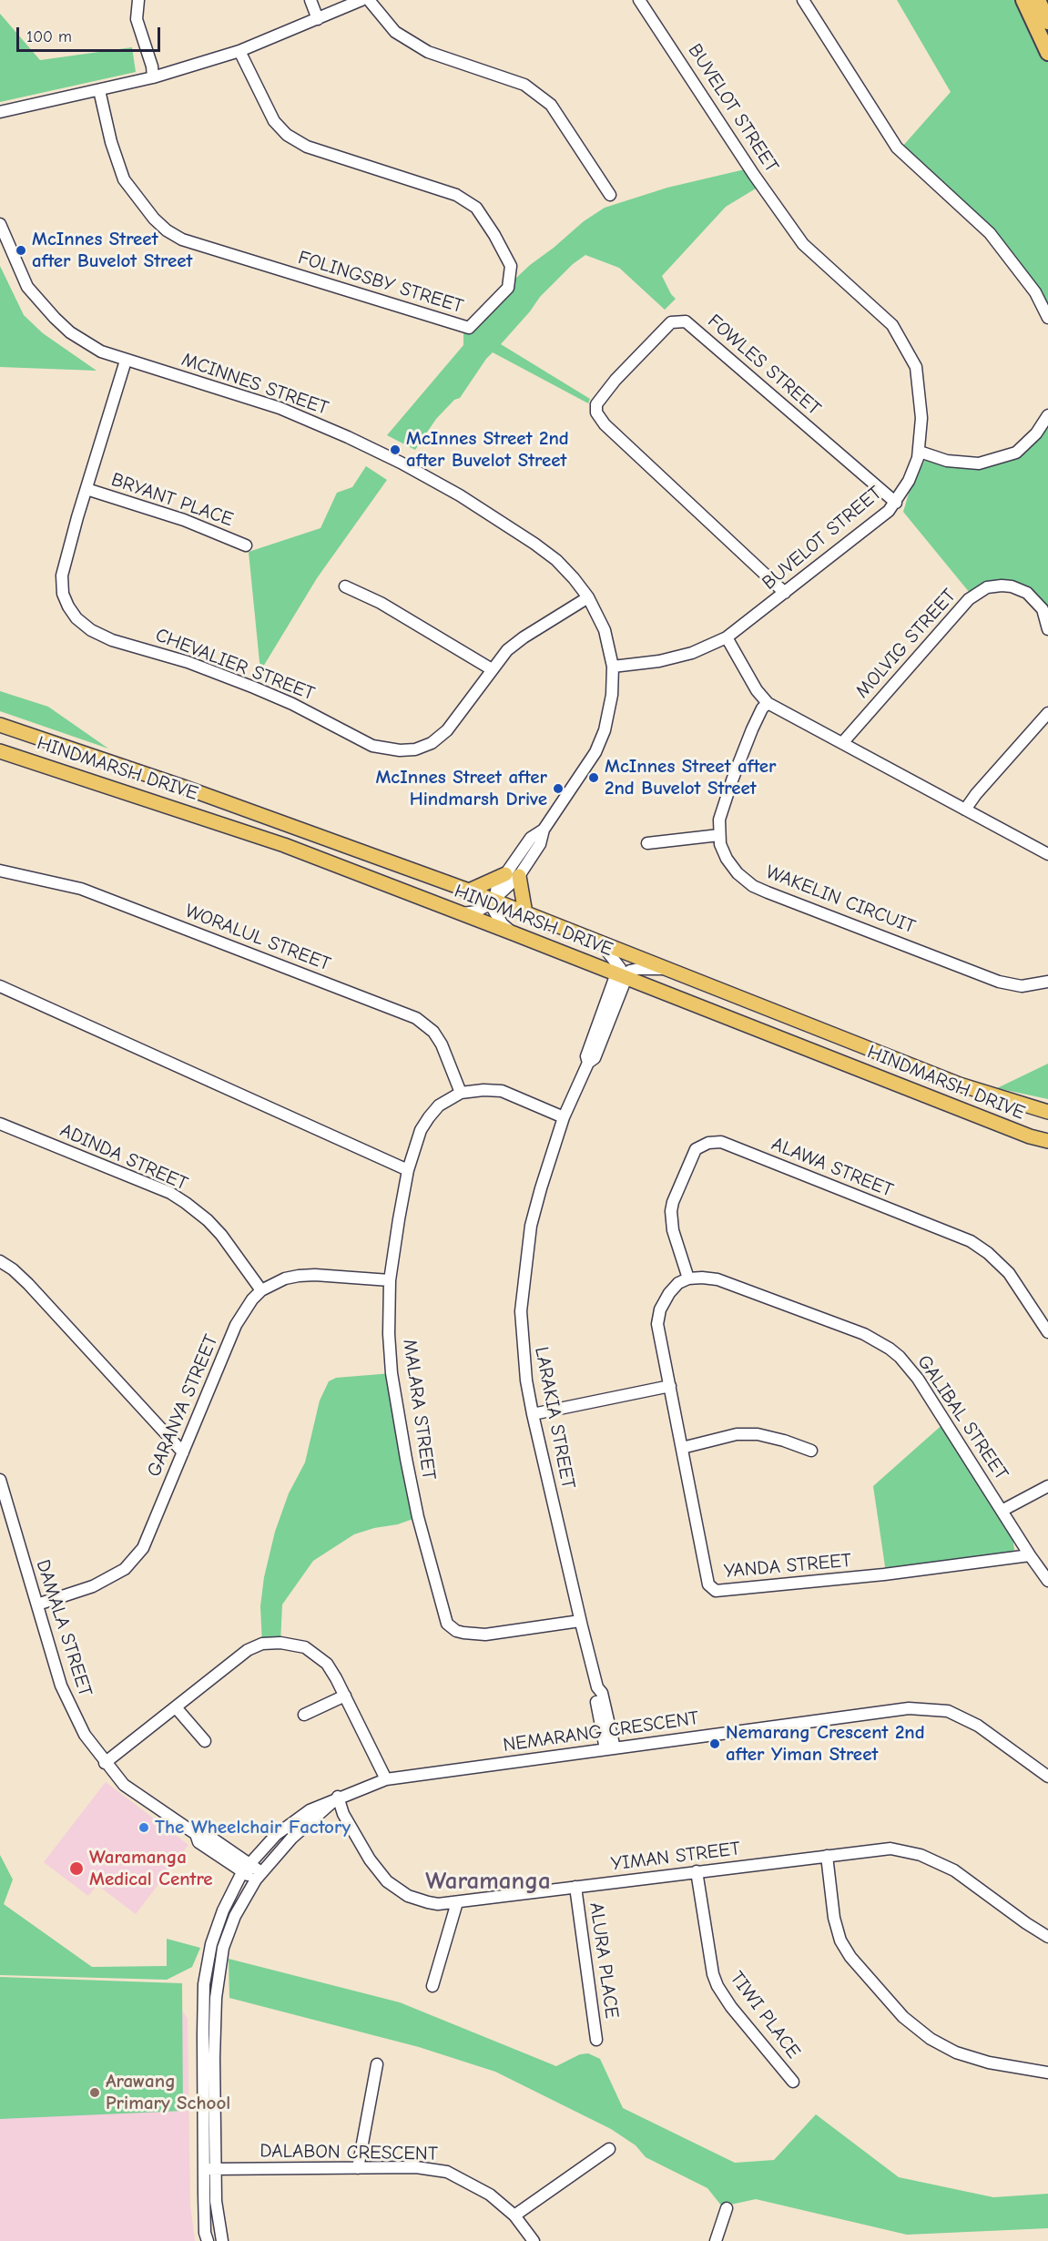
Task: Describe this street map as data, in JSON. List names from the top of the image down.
{
  "streets": {
    "main road": ["HINDMARSH DRIVE"],
    "street": [
      "BUVELOT STREET",
      "FOLINGSBY STREET",
      "FOWLES STREET",
      "MCINNES STREET",
      "BRYANT PLACE",
      "MOLVIG STREET",
      "CHEVALIER STREET",
      "WAKELIN CIRCUIT",
      "WORALUL STREET",
      "ADINDA STREET",
      "ALAWA STREET",
      "GARANYA STREET",
      "MALARA STREET",
      "LARAKIA STREET",
      "GALIBAL STREET",
      "YANDA STREET",
      "DAMALA STREET",
      "NEMARANG CRESCENT",
      "YIMAN STREET",
      "ALURA PLACE",
      "TIWI PLACE",
      "DALABON CRESCENT"
    ]
  },
  "crossings": [
    ["BUVELOT STREET", "FOWLES STREET"],
    ["BUVELOT STREET", "MCINNES STREET"],
    ["MCINNES STREET", "CHEVALIER STREET"],
    ["MCINNES STREET", "HINDMARSH DRIVE"],
    ["BRYANT PLACE", "CHEVALIER STREET"],
    ["HINDMARSH DRIVE", "LARAKIA STREET"],
    ["WORALUL STREET", "MALARA STREET"],
    ["ADINDA STREET", "GARANYA STREET"],
    ["ALAWA STREET", "GALIBAL STREET"],
    ["ALAWA STREET", "YANDA STREET"],
    ["GARANYA STREET", "MALARA STREET"],
    ["GARANYA STREET", "DAMALA STREET"],
    ["MALARA STREET", "LARAKIA STREET"],
    ["LARAKIA STREET", "NEMARANG CRESCENT"],
    ["GALIBAL STREET", "YANDA STREET"],
    ["DAMALA STREET", "NEMARANG CRESCENT"],
    ["NEMARANG CRESCENT", "YIMAN STREET"],
    ["NEMARANG CRESCENT", "DALABON CRESCENT"],
    ["YIMAN STREET", "ALURA PLACE"],
    ["YIMAN STREET", "TIWI PLACE"]
  ],
  "districts": ["Waramanga"],
  "places": [
    "McInnes Street after Buvelot Street",
    "McInnes Street 2nd after Buvelot Street",
    "McInnes Street after 2nd Buvelot Street",
    "McInnes Street after Hindmarsh Drive",
    "Nemarang Crescent 2nd after Yiman Street",
    "The Wheelchair Factory",
    "Waramanga Medical Centre",
    "Arawang Primary School"
  ],
  "scale_bar": "100 m"
}
